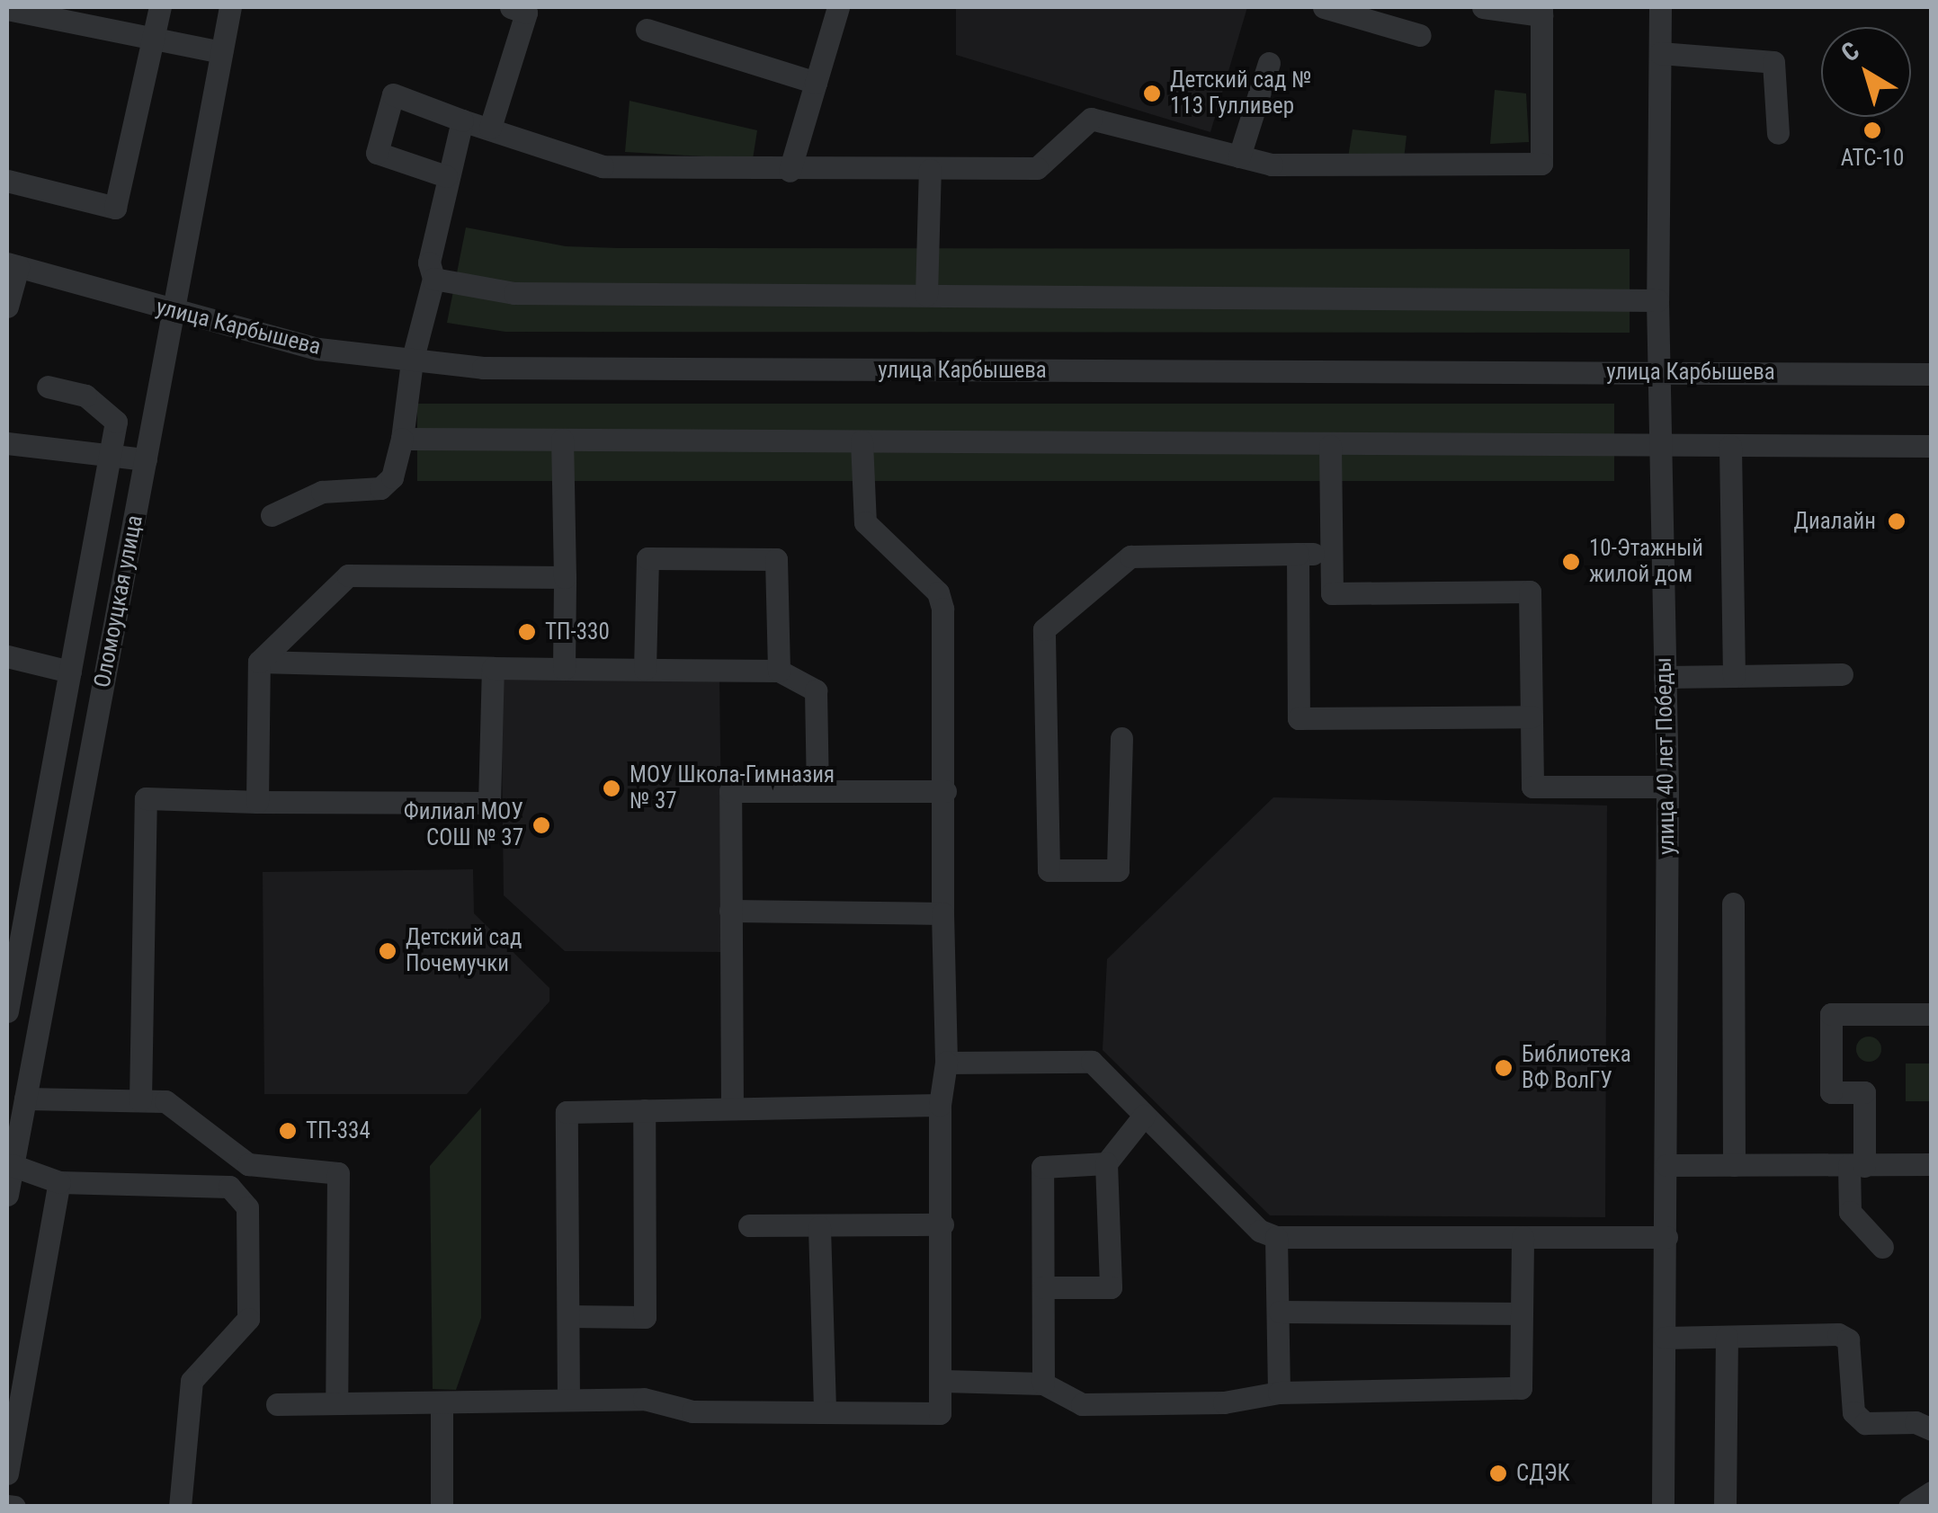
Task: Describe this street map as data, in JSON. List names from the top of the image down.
{
  "streets": {
    "street": ["улица Карбышева", "Оломоуцкая улица", "улица 40 лет Победы"]
  },
  "crossings": [
    ["улица Карбышева", "Оломоуцкая улица"],
    ["улица Карбышева", "улица 40 лет Победы"]
  ],
  "places": [
    "Детский сад № 113 Гулливер",
    "АТС-10",
    "Диалайн",
    "10-Этажный жилой дом",
    "ТП-330",
    "МОУ Школа-Гимназия № 37",
    "Филиал МОУ СОШ № 37",
    "Детский сад Почемучки",
    "Библиотека ВФ ВолГУ",
    "ТП-334",
    "СДЭК"
  ],
  "north": "top left"
}
